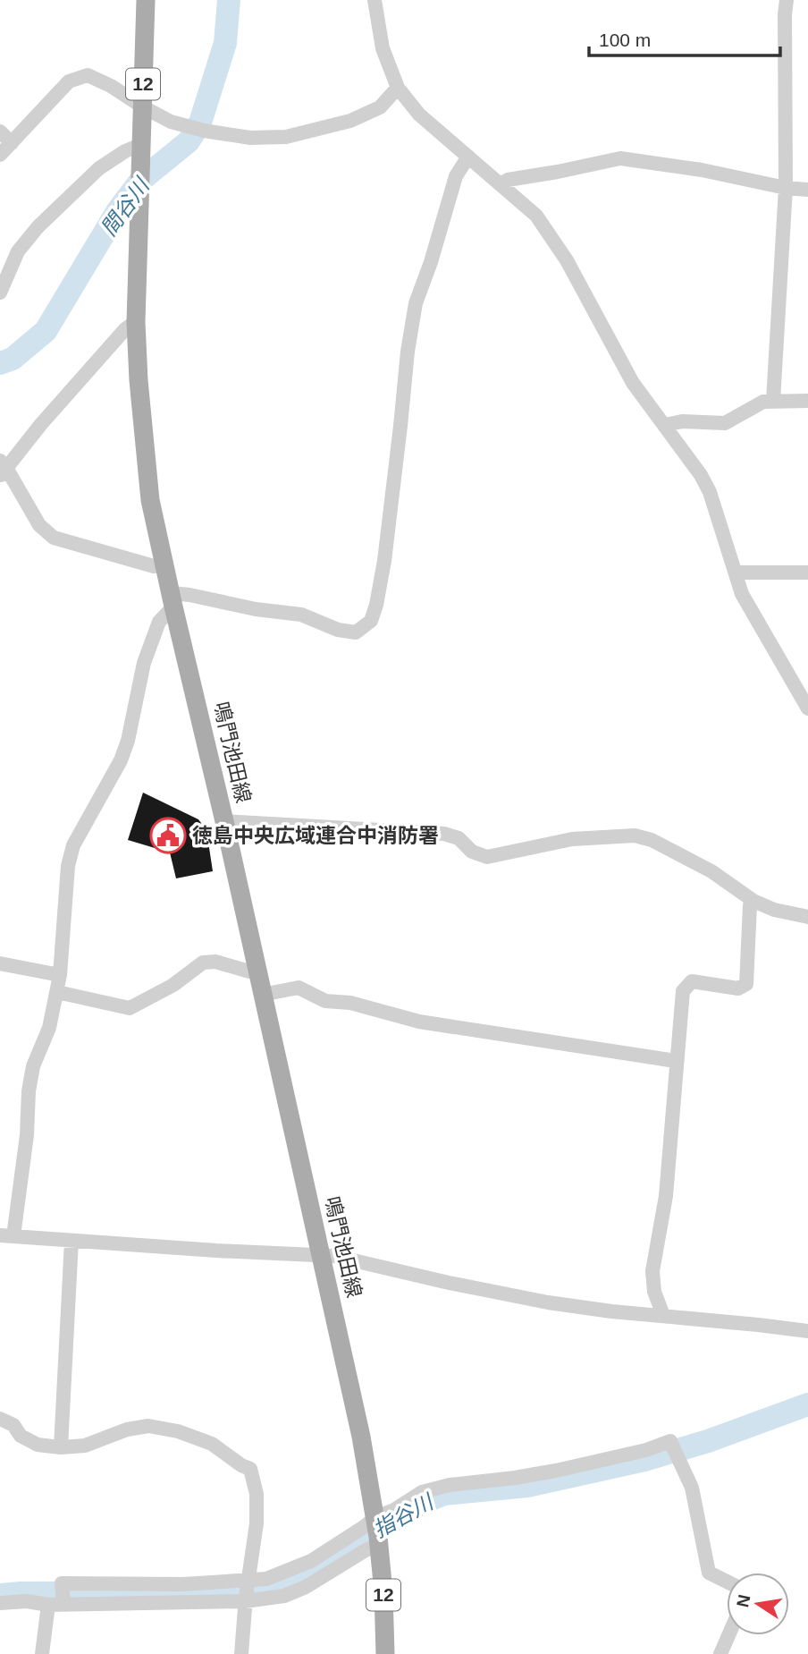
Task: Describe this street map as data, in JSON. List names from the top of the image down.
{
  "streets": {
    "main road": ["12", "鳴門池田線"]
  },
  "water": ["間谷川", "指谷川"],
  "places": {
    "public building": ["徳島中央広域連合中消防署"]
  },
  "scale_bar": "100 m",
  "north": "left"
}
